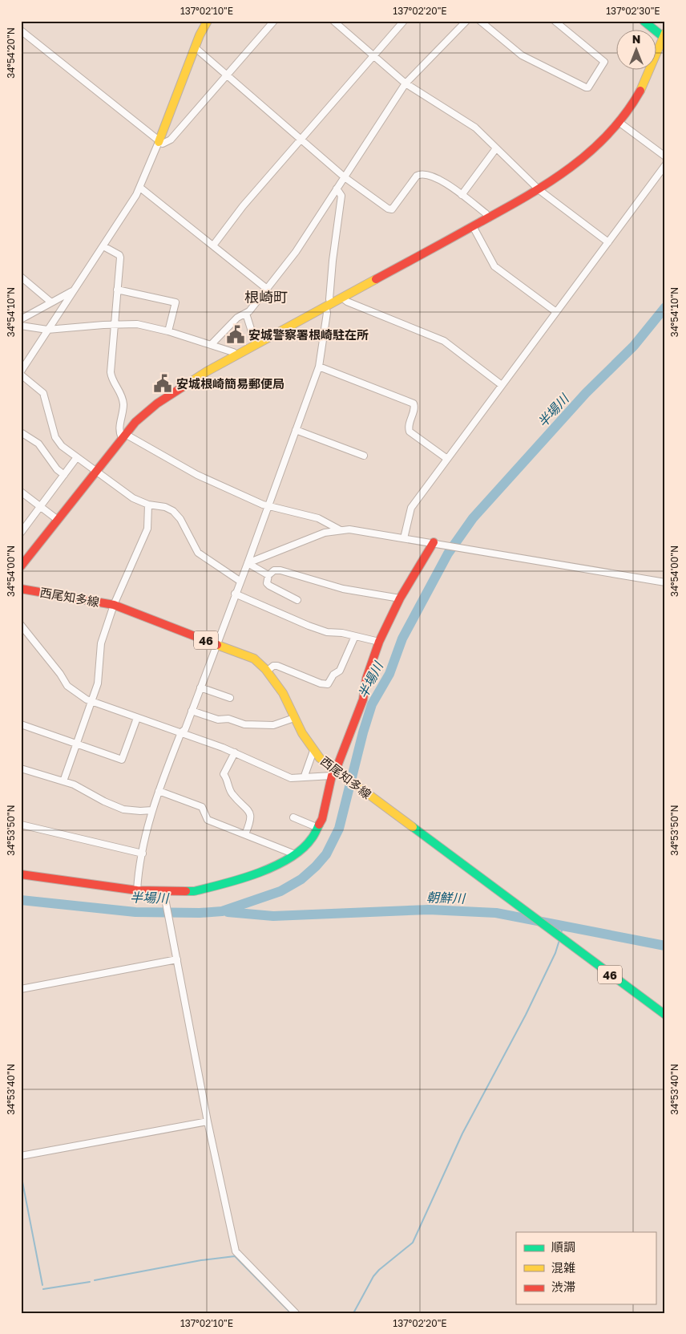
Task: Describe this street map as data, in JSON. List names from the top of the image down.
{
  "streets": {
    "street": ["西尾知多線", "46"]
  },
  "districts": ["根崎町"],
  "water": ["半場川", "朝鮮川"],
  "places": {
    "public building": ["安城警察署根崎駐在所", "安城根崎簡易郵便局"]
  },
  "legend": ["順調", "混雑", "渋滞"],
  "north": "top",
  "coordinates": [
    "137°02'10\"E",
    "137°02'20\"E",
    "137°02'30\"E",
    "34°54'20\"N",
    "34°54'10\"N",
    "34°54'00\"N",
    "34°53'50\"N",
    "34°53'40\"N"
  ]
}
